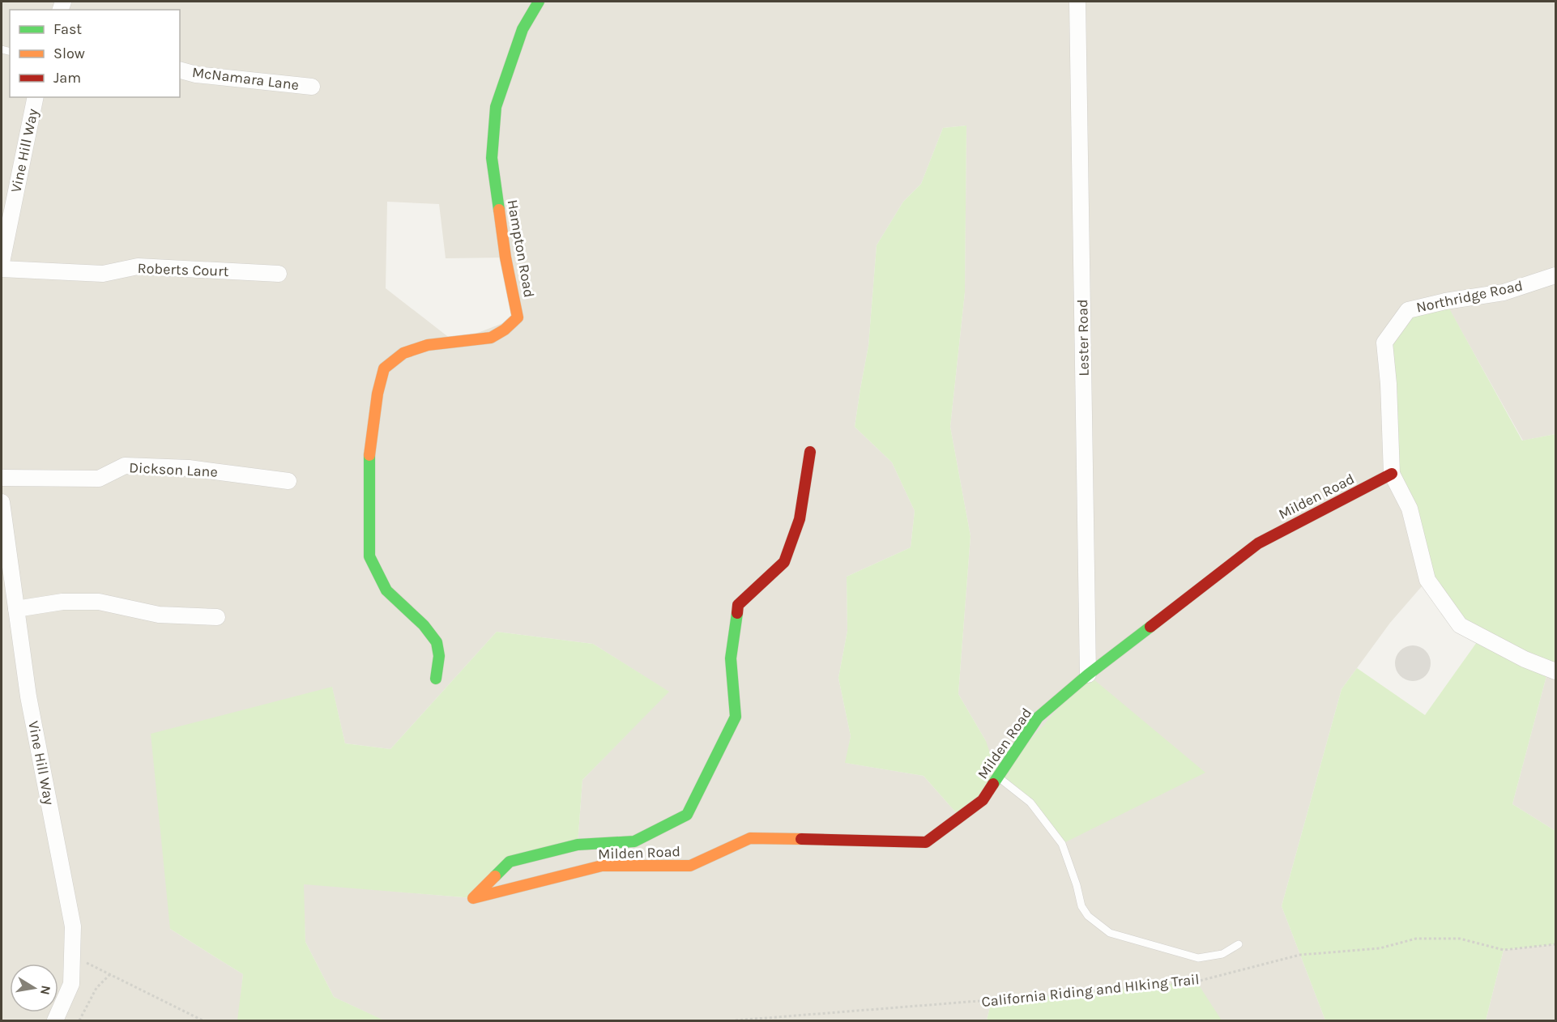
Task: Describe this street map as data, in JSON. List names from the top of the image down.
{
  "streets": {
    "street": [
      "McNamara Lane",
      "Vine Hill Way",
      "Hampton Road",
      "Roberts Court",
      "Northridge Road",
      "Lester Road",
      "Dickson Lane",
      "Milden Road"
    ],
    "path": ["California Riding and HIking Trail"]
  },
  "crossings": [
    ["Northridge Road", "Milden Road"],
    ["Lester Road", "Milden Road"]
  ],
  "legend": ["Fast", "Slow", "Jam"],
  "north": "right"
}
